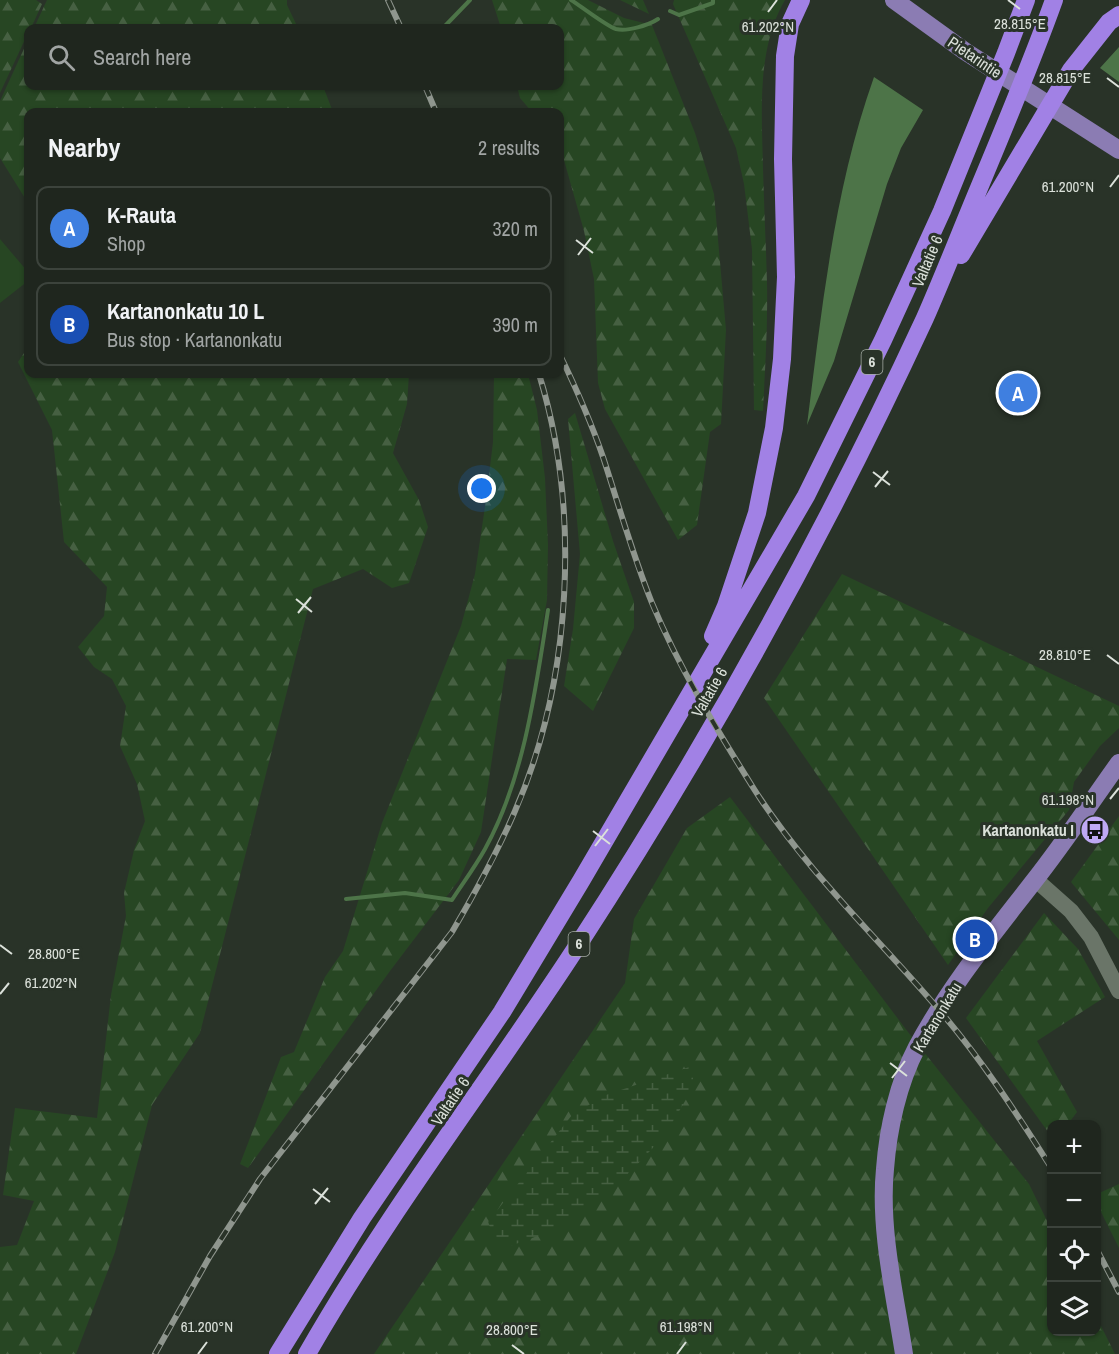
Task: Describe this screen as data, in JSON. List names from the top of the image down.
{
  "streets": {
    "highway": ["Valtatie 6", "6"],
    "main road": ["Pietarintie", "Kartanonkatu"]
  },
  "places": {
    "bus stop": ["Kartanonkatu I"]
  },
  "page": {
    "search": "Search here",
    "heading": ["Nearby", "2 results"],
    "list": [
      {
        "mark": "A",
        "name": "K-Rauta",
        "note": "Shop",
        "value": "320 m"
      },
      {
        "mark": "B",
        "name": "Kartanonkatu 10 L",
        "note": "Bus stop · Kartanonkatu",
        "value": "390 m"
      }
    ],
    "pins": ["A", "B"],
    "map_buttons": ["+", "−"]
  },
  "coordinates": [
    "28.815°E",
    "61.202°N",
    "61.200°N",
    "28.810°E",
    "61.198°N",
    "28.800°E"
  ]
}
